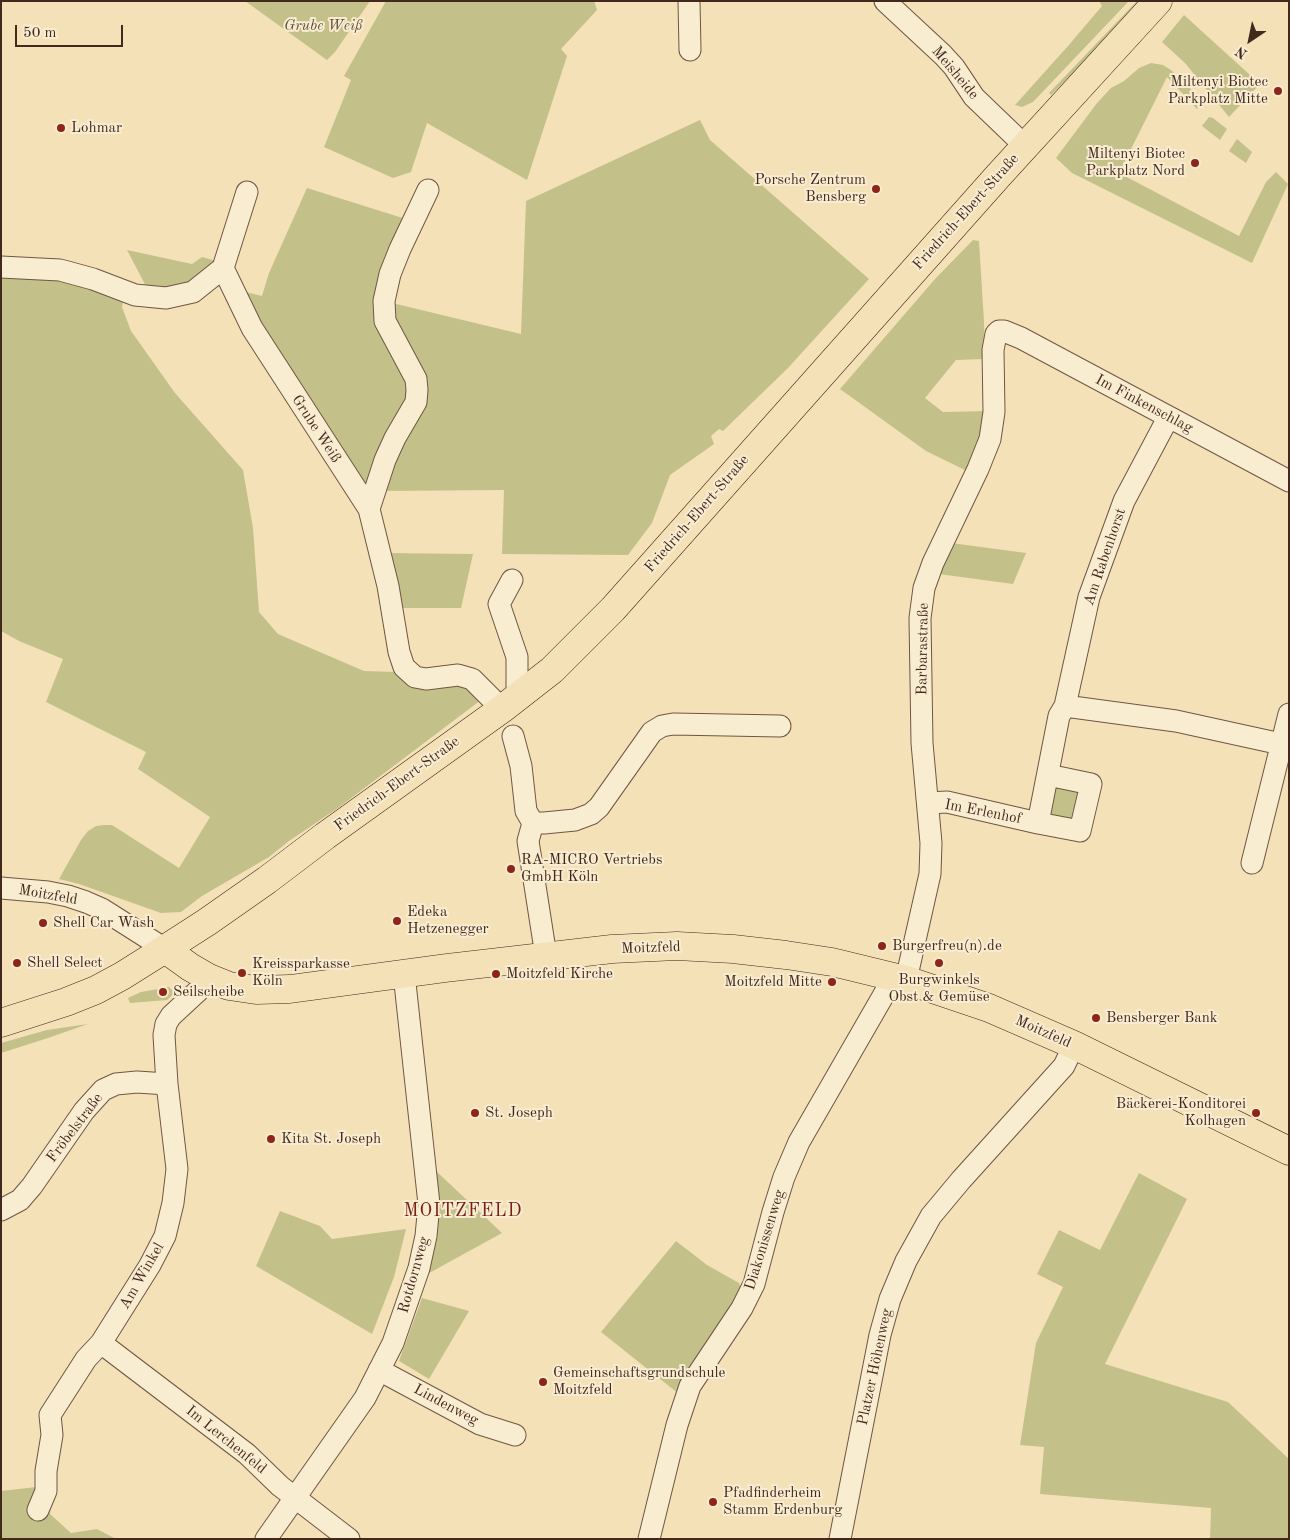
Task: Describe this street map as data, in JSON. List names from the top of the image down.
{
  "streets": {
    "main road": ["Friedrich-Ebert-Straße", "Moitzfeld"],
    "street": [
      "Meisheide",
      "Im Finkenschlag",
      "Grube Weiß",
      "Am Rabenhorst",
      "Barbarastraße",
      "Im Erlenhof",
      "Fröbelstraße",
      "Diakonissenweg",
      "Rotdornweg",
      "Am Winkel",
      "Platzer Höhenweg",
      "Lindenweg",
      "Im Lerchenfeld"
    ]
  },
  "crossings": [
    ["Meisheide", "Friedrich-Ebert-Straße"],
    ["Friedrich-Ebert-Straße", "Grube Weiß"],
    ["Friedrich-Ebert-Straße", "Moitzfeld"],
    ["Im Finkenschlag", "Am Rabenhorst"],
    ["Im Finkenschlag", "Barbarastraße"],
    ["Am Rabenhorst", "Im Erlenhof"],
    ["Barbarastraße", "Im Erlenhof"],
    ["Barbarastraße", "Moitzfeld"],
    ["Barbarastraße", "Diakonissenweg"],
    ["Moitzfeld", "Diakonissenweg"],
    ["Moitzfeld", "Rotdornweg"],
    ["Moitzfeld", "Am Winkel"],
    ["Moitzfeld", "Platzer Höhenweg"],
    ["Fröbelstraße", "Am Winkel"],
    ["Rotdornweg", "Lindenweg"],
    ["Rotdornweg", "Im Lerchenfeld"],
    ["Am Winkel", "Im Lerchenfeld"]
  ],
  "districts": ["MOITZFELD"],
  "parks": ["Grube Weiß"],
  "places": [
    "Miltenyi Biotec Parkplatz Mitte",
    "Lohmar",
    "Miltenyi Biotec Parkplatz Nord",
    "Porsche Zentrum Bensberg",
    "RA-MICRO Vertriebs GmbH Köln",
    "Edeka Hetzenegger",
    "Shell Car Wash",
    "Burgerfreu(n).de",
    "Shell Select",
    "Burgwinkels Obst & Gemüse",
    "Kreissparkasse Köln",
    "Moitzfeld Kirche",
    "Moitzfeld Mitte",
    "Seilscheibe",
    "Bensberger Bank",
    "St. Joseph",
    "Bäckerei-Konditorei Kolhagen",
    "Kita St. Joseph",
    "Gemeinschaftsgrundschule Moitzfeld",
    "Pfadfinderheim Stamm Erdenburg"
  ],
  "scale_bar": "50 m",
  "north": "bottom left"
}
